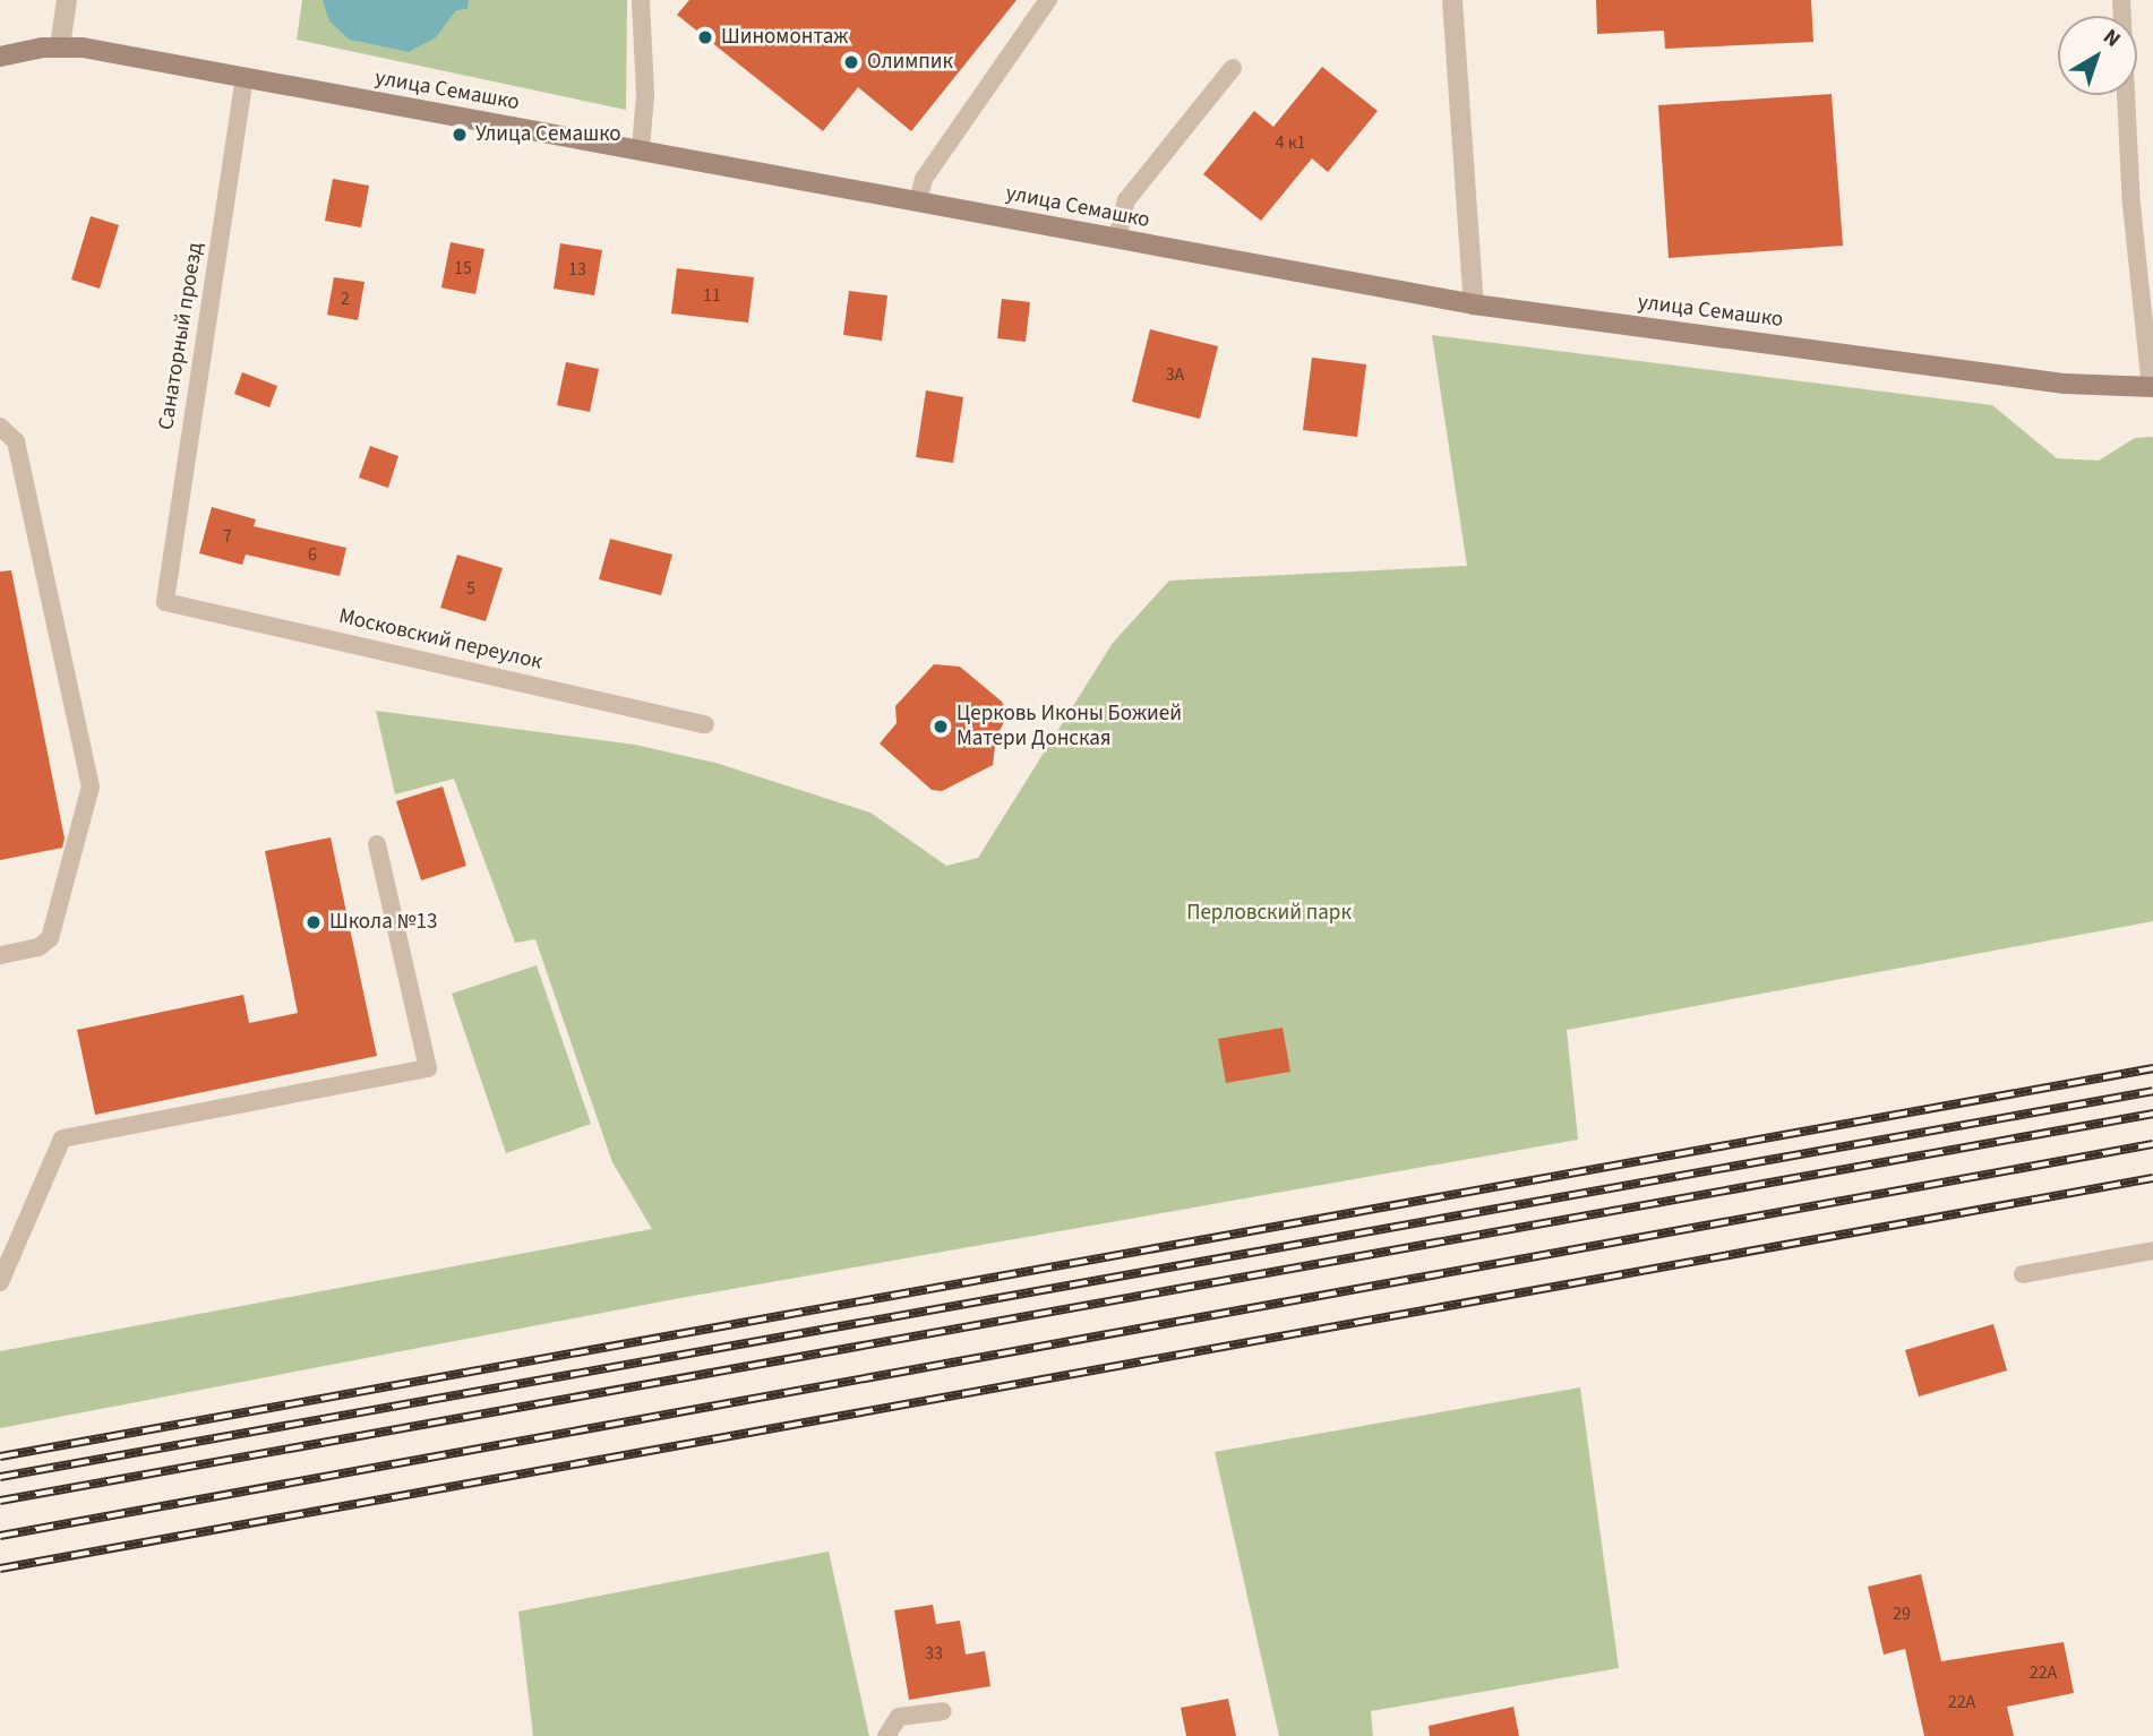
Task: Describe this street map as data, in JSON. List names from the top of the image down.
{
  "streets": {
    "main road": ["улица Семашко"],
    "lane": ["Санаторный проезд", "Московский переулок"]
  },
  "crossings": [
    ["улица Семашко", "Санаторный проезд"],
    ["Санаторный проезд", "Московский переулок"]
  ],
  "parks": ["Перловский парк"],
  "places": [
    "Шиномонтаж",
    "Олимпик",
    "Улица Семашко",
    "Церковь Иконы Божией Матери Донская",
    "Школа №13"
  ],
  "house_numbers": [
    "4 к1",
    "15",
    "13",
    "11",
    "2",
    "3А",
    "7",
    "6",
    "5",
    "29",
    "33",
    "22А",
    "22А"
  ],
  "north": "top right"
}
